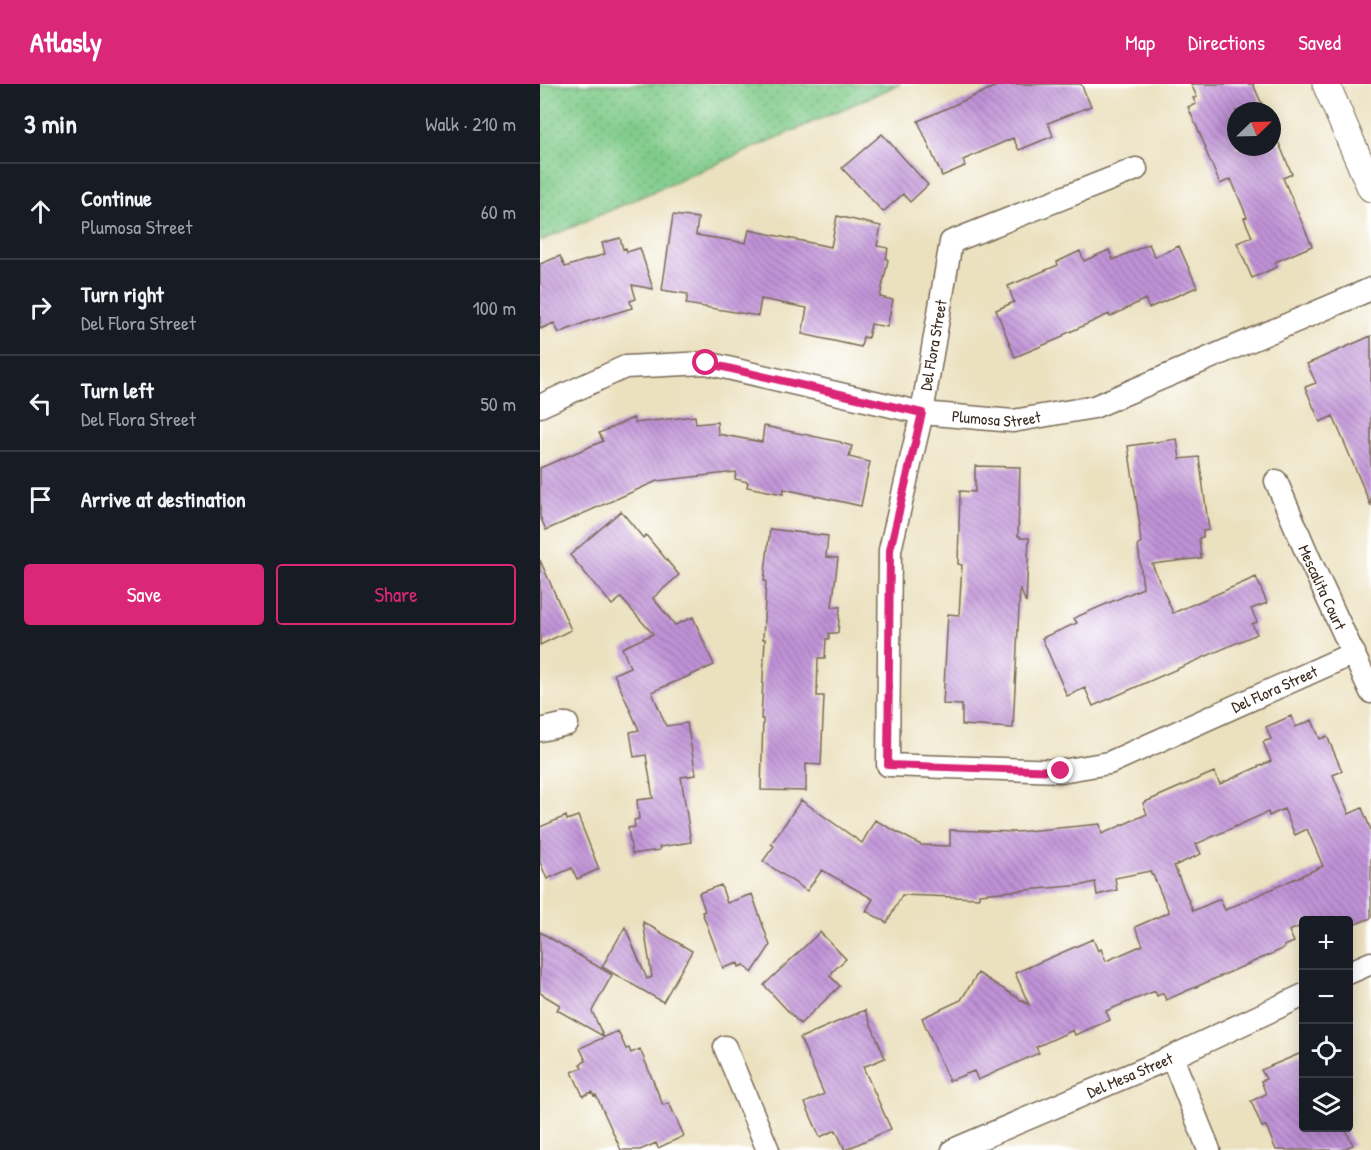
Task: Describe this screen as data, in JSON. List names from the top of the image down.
{
  "streets": {
    "street": [
      "Del Flora Street",
      "Plumosa Street",
      "Mescalita Court",
      "Del Mesa Street"
    ]
  },
  "crossings": [
    ["Del Flora Street", "Plumosa Street"],
    ["Del Flora Street", "Mescalita Court"]
  ],
  "north": "top right",
  "page": {
    "header": "Atlasly",
    "nav": ["Map", "Directions", "Saved"],
    "heading": ["3 min", "Walk · 210 m"],
    "list": [
      ["Continue", "Plumosa Street", "60 m"],
      ["Turn right", "Del Flora Street", "100 m"],
      ["Turn left", "Del Flora Street", "50 m"],
      "Arrive at destination"
    ],
    "buttons": ["Save", "Share"],
    "map_buttons": ["+", "−"]
  }
}
